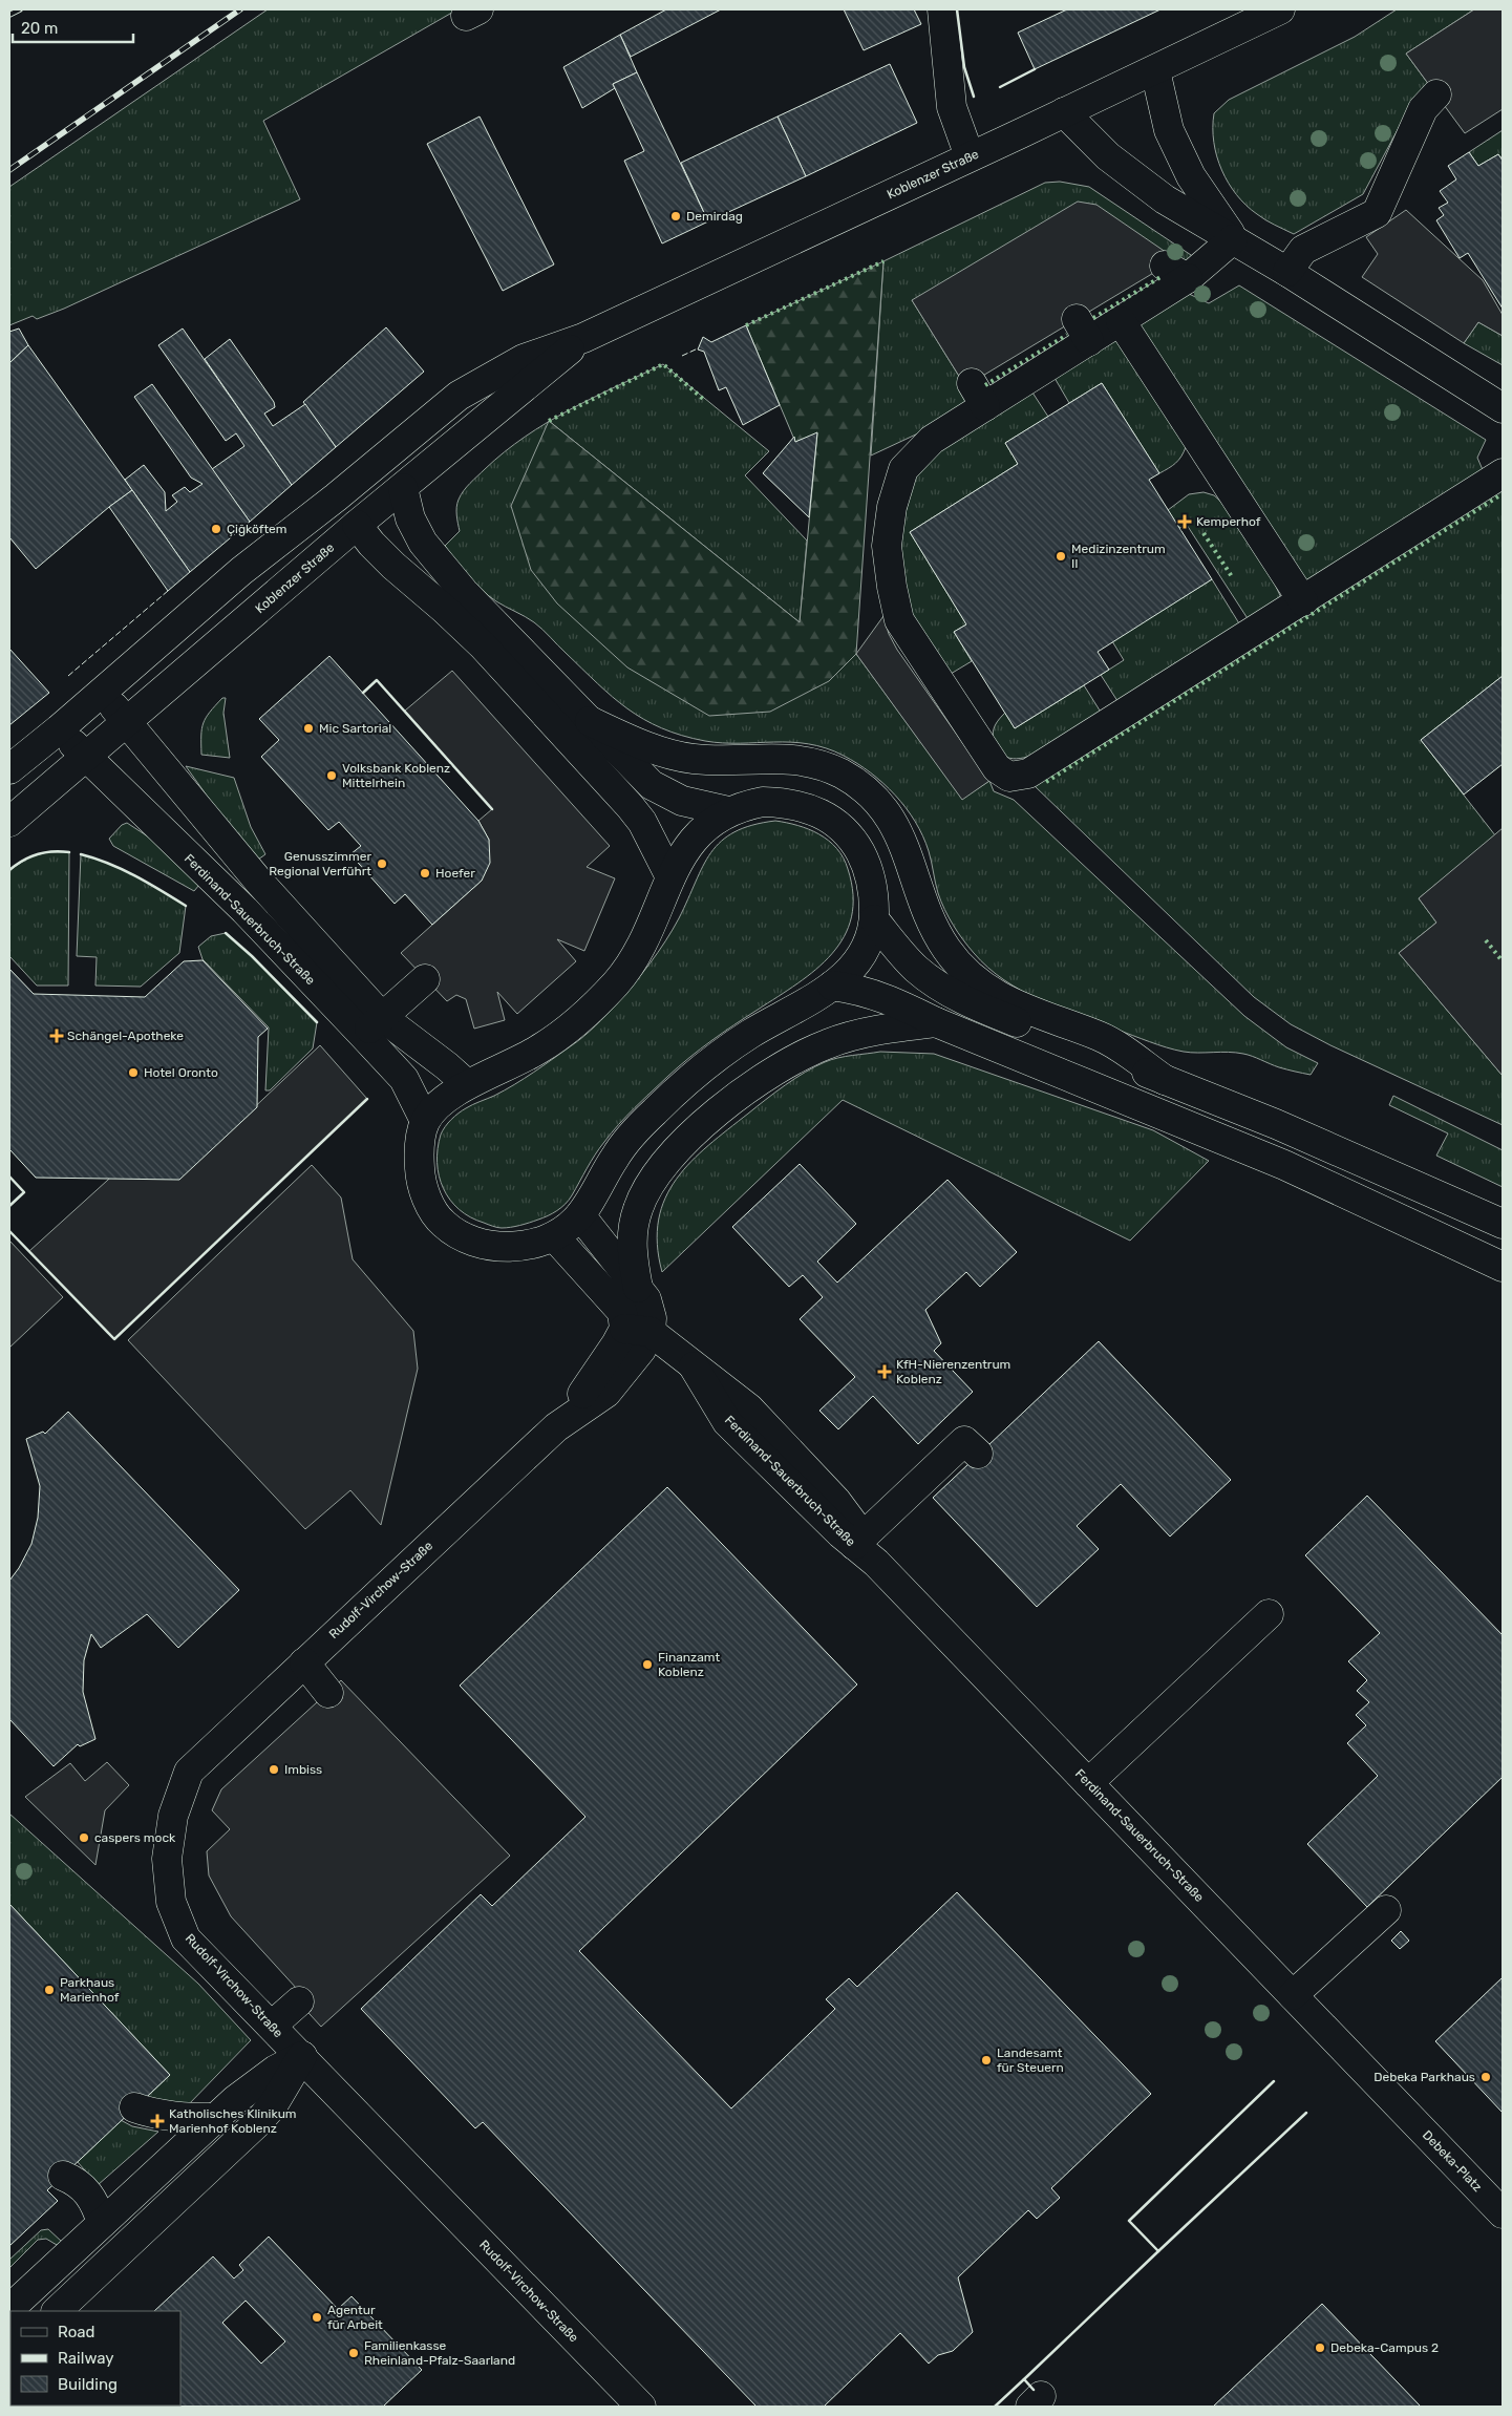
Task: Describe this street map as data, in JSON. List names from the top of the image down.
{
  "streets": {
    "street": [
      "Koblenzer Straße",
      "Ferdinand-Sauerbruch-Straße",
      "Rudolf-Virchow-Straße",
      "Debeka-Platz"
    ]
  },
  "crossings": [
    ["Koblenzer Straße", "Ferdinand-Sauerbruch-Straße"],
    ["Ferdinand-Sauerbruch-Straße", "Rudolf-Virchow-Straße"],
    ["Ferdinand-Sauerbruch-Straße", "Debeka-Platz"]
  ],
  "places": {
    "other": [
      "Demirdag",
      "Çiğköftem",
      "Medizinzentrum II",
      "Mic Sartorial",
      "Volksbank Koblenz Mittelrhein",
      "Genusszimmer Regional Verführt",
      "Hoefer",
      "Hotel Oronto",
      "Finanzamt Koblenz",
      "Imbiss",
      "caspers mock",
      "Parkhaus Marienhof",
      "Landesamt für Steuern",
      "Debeka Parkhaus",
      "Agentur für Arbeit",
      "Debeka-Campus 2",
      "Familienkasse Rheinland-Pfalz-Saarland"
    ],
    "health": [
      "Kemperhof",
      "Schängel-Apotheke",
      "KfH-Nierenzentrum Koblenz",
      "Katholisches Klinikum Marienhof Koblenz"
    ]
  },
  "legend": ["Road", "Railway", "Building"],
  "scale_bar": "20 m"
}
